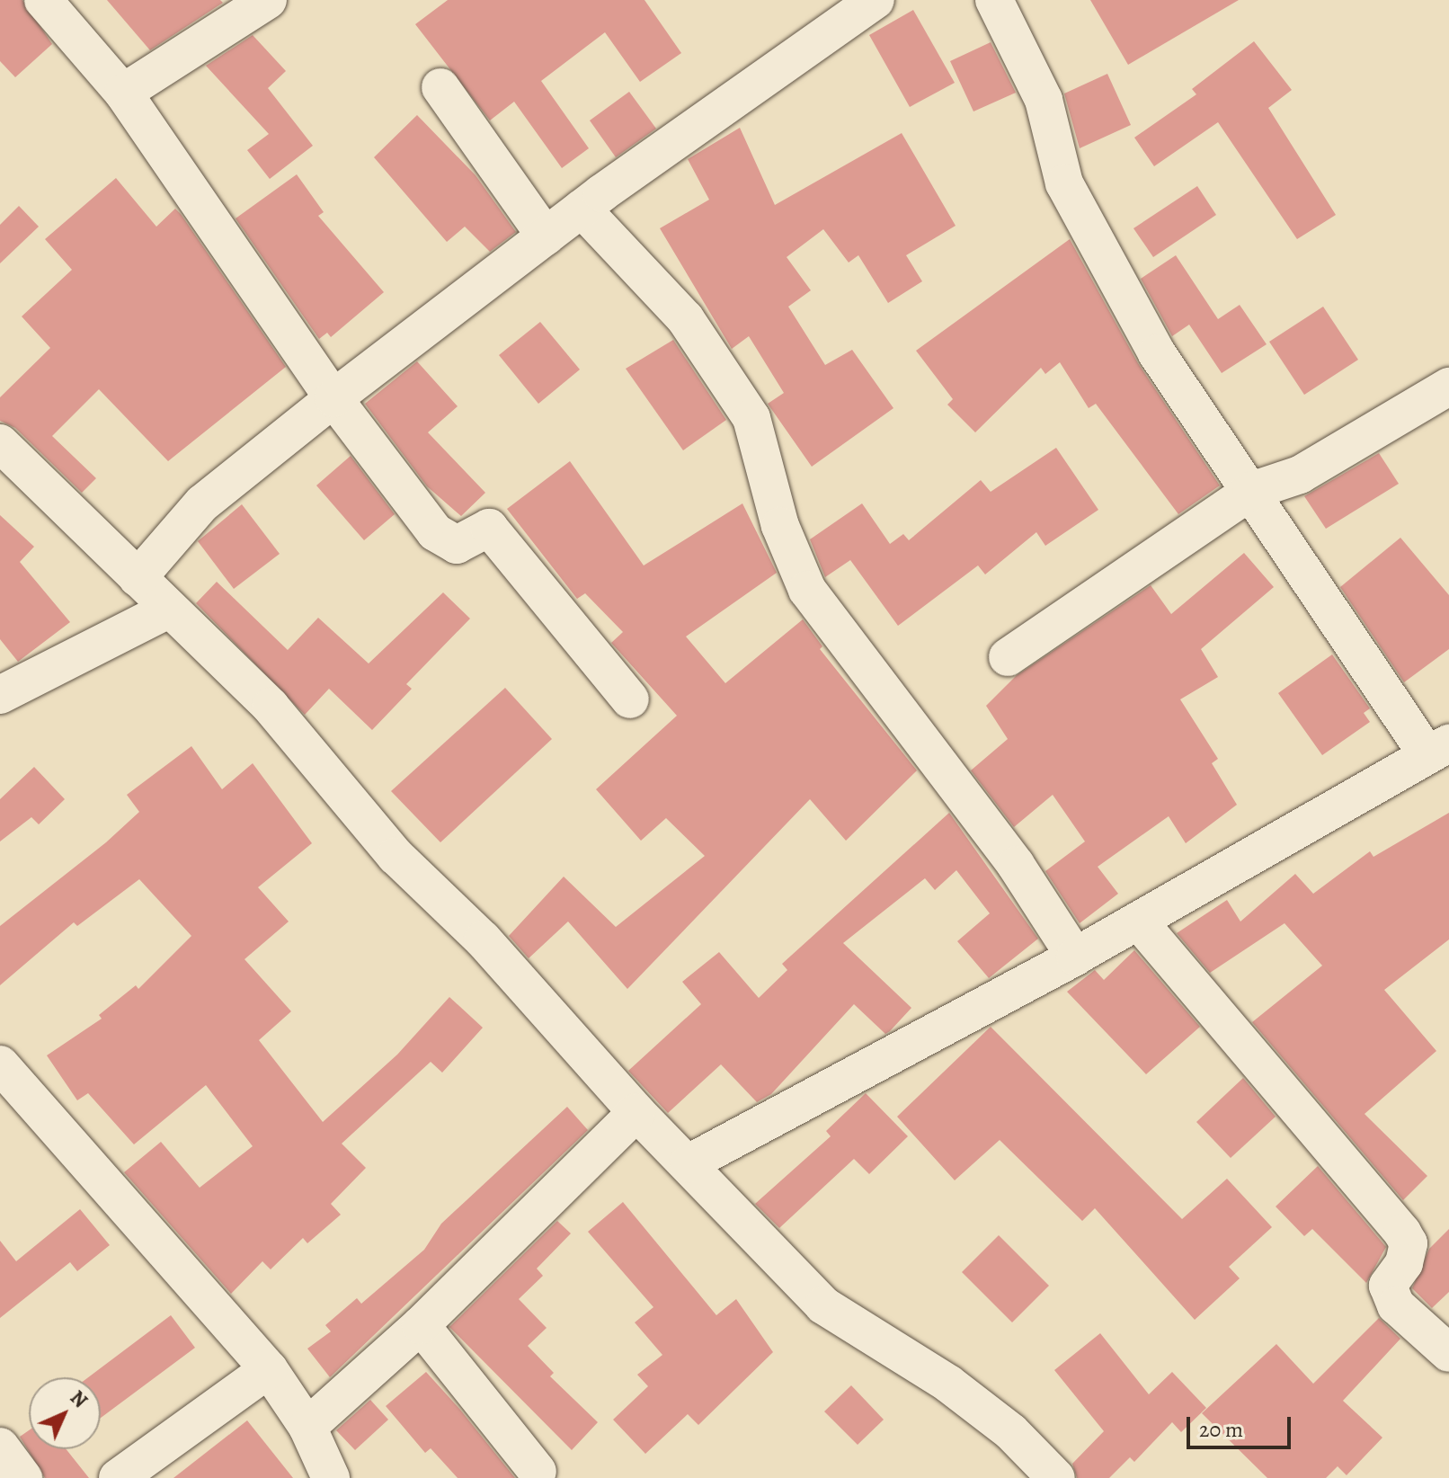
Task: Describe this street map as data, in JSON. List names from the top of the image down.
{
  "scale_bar": "20 m",
  "north": "top right"
}
